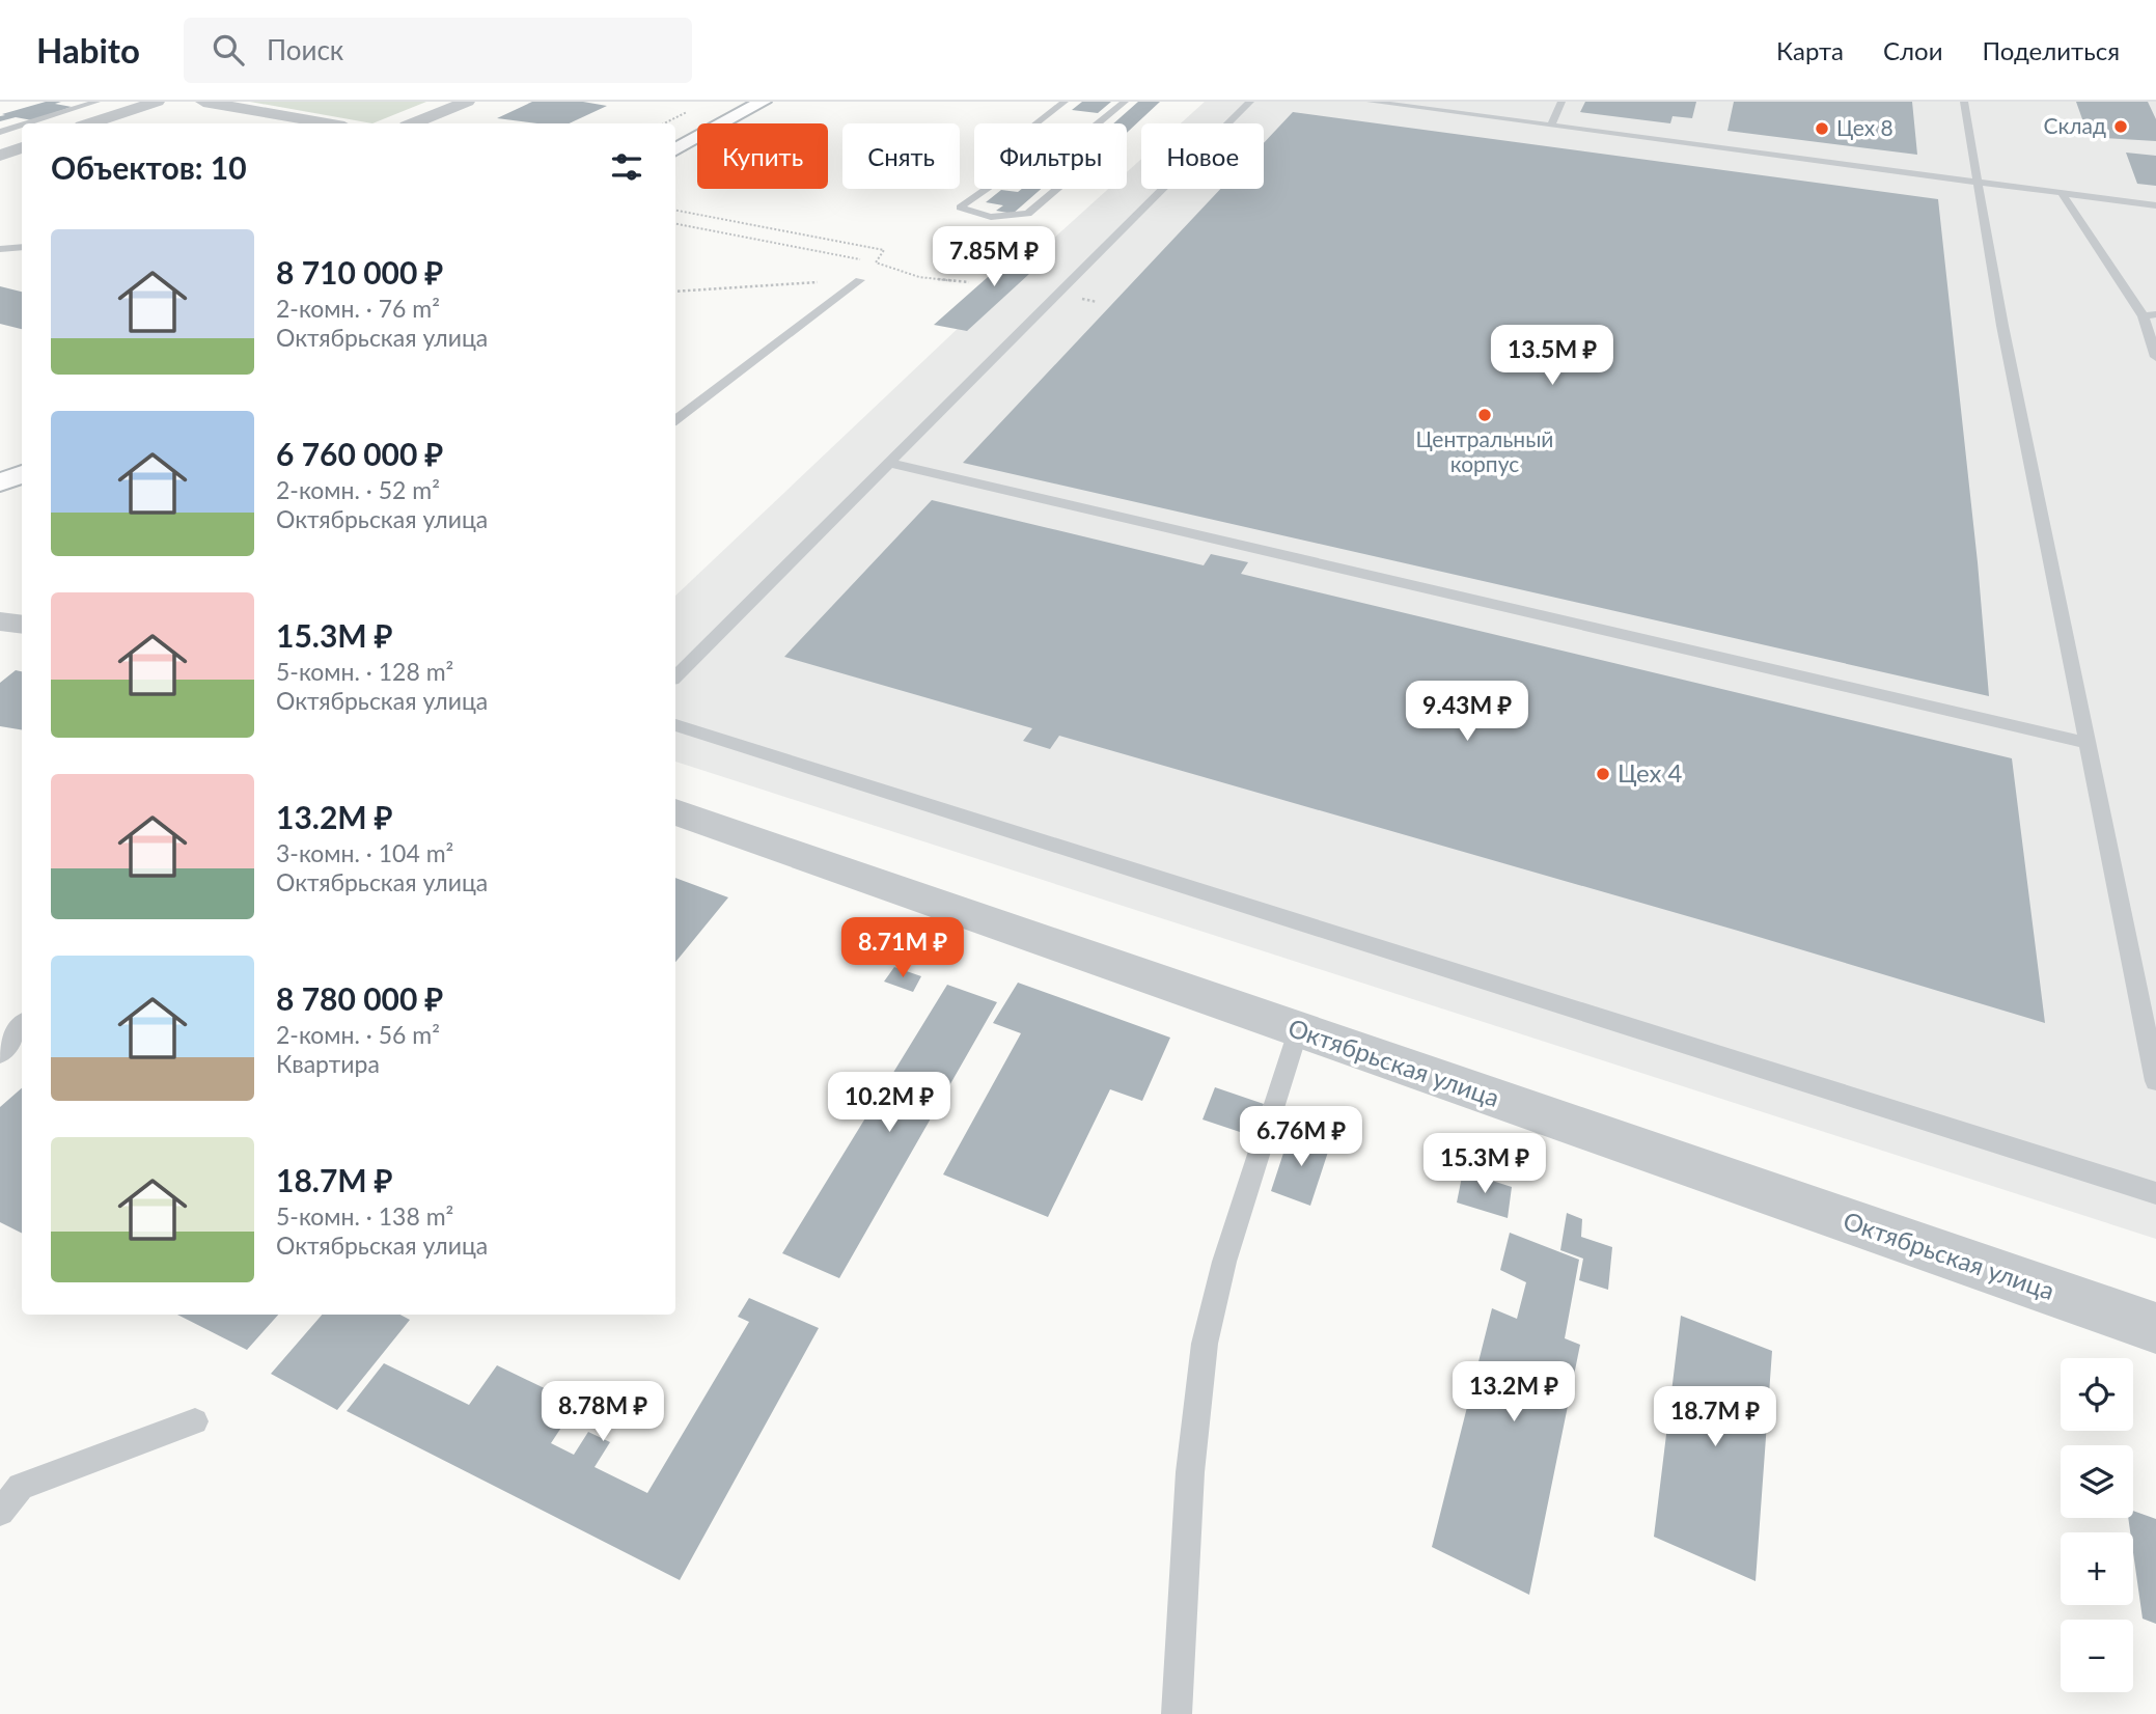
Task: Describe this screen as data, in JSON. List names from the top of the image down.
{
  "streets": {
    "street": ["Октябрьская улица"]
  },
  "places": [
    "Склад",
    "Цех 8",
    "Центральный корпус",
    "Цех 4"
  ],
  "page": {
    "header": "Habito",
    "search": "Поиск",
    "nav": ["Карта", "Слои", "Поделиться"],
    "chip": [
      "Купить",
      "Снять",
      "Фильтры",
      "Новое"
    ],
    "heading": "Объектов: 10",
    "list": [
      {
        "name": "8 710 000 ₽",
        "note": "2-комн. · 76 m² · Октябрьская улица"
      },
      {
        "name": "6 760 000 ₽",
        "note": "2-комн. · 52 m² · Октябрьская улица"
      },
      {
        "name": "15.3M ₽",
        "note": "5-комн. · 128 m² · Октябрьская улица"
      },
      {
        "name": "13.2M ₽",
        "note": "3-комн. · 104 m² · Октябрьская улица"
      },
      {
        "name": "8 780 000 ₽",
        "note": "2-комн. · 56 m² · Квартира"
      },
      {
        "name": "18.7M ₽",
        "note": "5-комн. · 138 m² · Октябрьская улица"
      }
    ],
    "price": [
      "7.85M ₽",
      "13.5M ₽",
      "9.43M ₽",
      "8.71M ₽",
      "10.2M ₽",
      "6.76M ₽",
      "15.3M ₽",
      "13.2M ₽",
      "8.78M ₽",
      "18.7M ₽"
    ],
    "map_buttons": ["+", "−"]
  }
}
